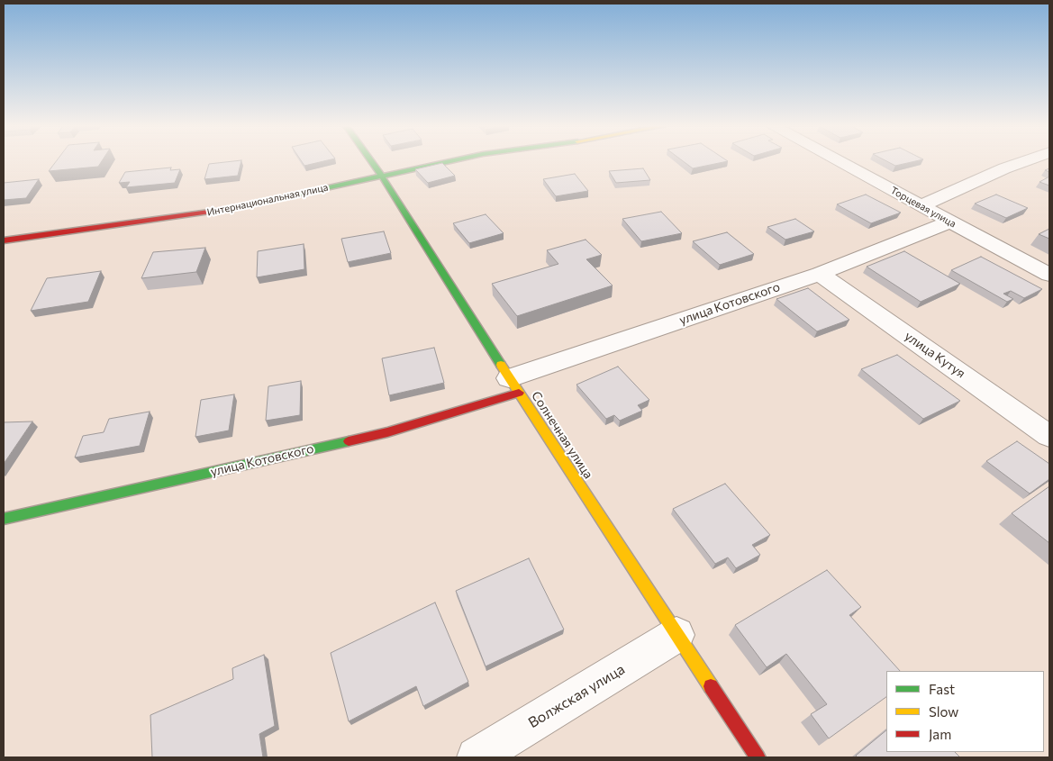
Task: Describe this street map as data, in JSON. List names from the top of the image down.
{
  "streets": {
    "street": [
      "Интернациональная улица",
      "Торцевая улица",
      "улица Котовского",
      "улица Кутуя",
      "Солнечная улица",
      "Волжская улица"
    ]
  },
  "crossings": [
    ["Интернациональная улица", "Солнечная улица"],
    ["Торцевая улица", "улица Котовского"],
    ["улица Котовского", "улица Кутуя"],
    ["улица Котовского", "Солнечная улица"],
    ["Солнечная улица", "Волжская улица"]
  ],
  "legend": ["Fast", "Slow", "Jam"]
}
